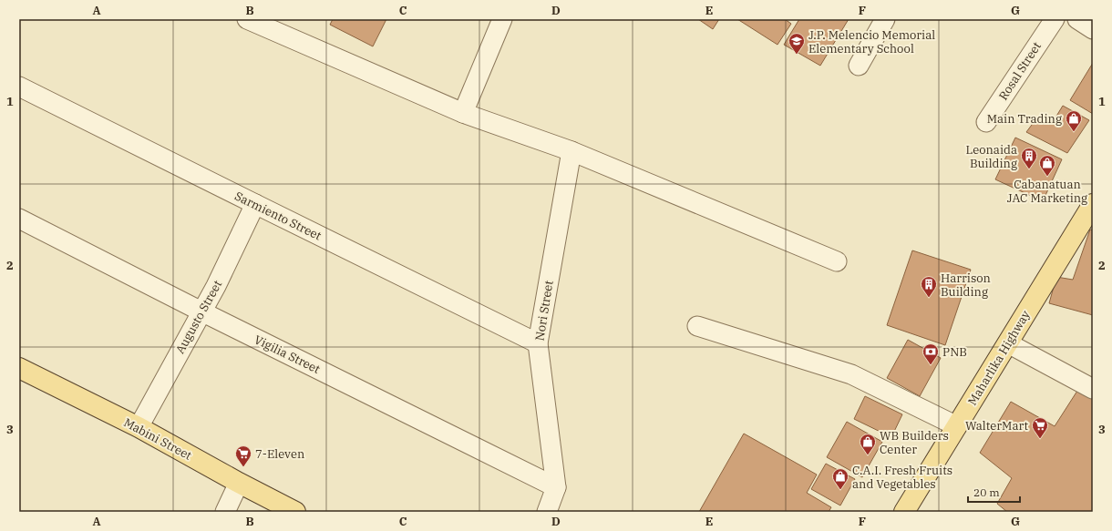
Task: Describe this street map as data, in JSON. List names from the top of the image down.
{
  "streets": {
    "main road": ["Maharlika Highway", "Mabini Street"],
    "street": [
      "Rosal Street",
      "Sarmiento Street",
      "Nori Street",
      "Augusto Street",
      "Vigilia Street"
    ]
  },
  "crossings": [
    ["Sarmiento Street", "Nori Street"],
    ["Sarmiento Street", "Augusto Street"],
    ["Nori Street", "Vigilia Street"],
    ["Augusto Street", "Vigilia Street"],
    ["Augusto Street", "Mabini Street"]
  ],
  "places": {
    "school or university": ["J.P. Melencio Memorial Elementary School"],
    "shop": [
      "Main Trading",
      "Cabanatuan JAC Marketing",
      "WB Builders Center",
      "C.A.I. Fresh Fruits and Vegetables"
    ],
    "building": ["Leonaida Building", "Harrison Building"],
    "bank": ["PNB"],
    "supermarket": ["WalterMart", "7-Eleven"]
  },
  "scale_bar": "20 m",
  "grid": {
    "columns": [
      "A",
      "B",
      "C",
      "D",
      "E",
      "F",
      "G"
    ],
    "rows": ["1", "2", "3"]
  }
}
